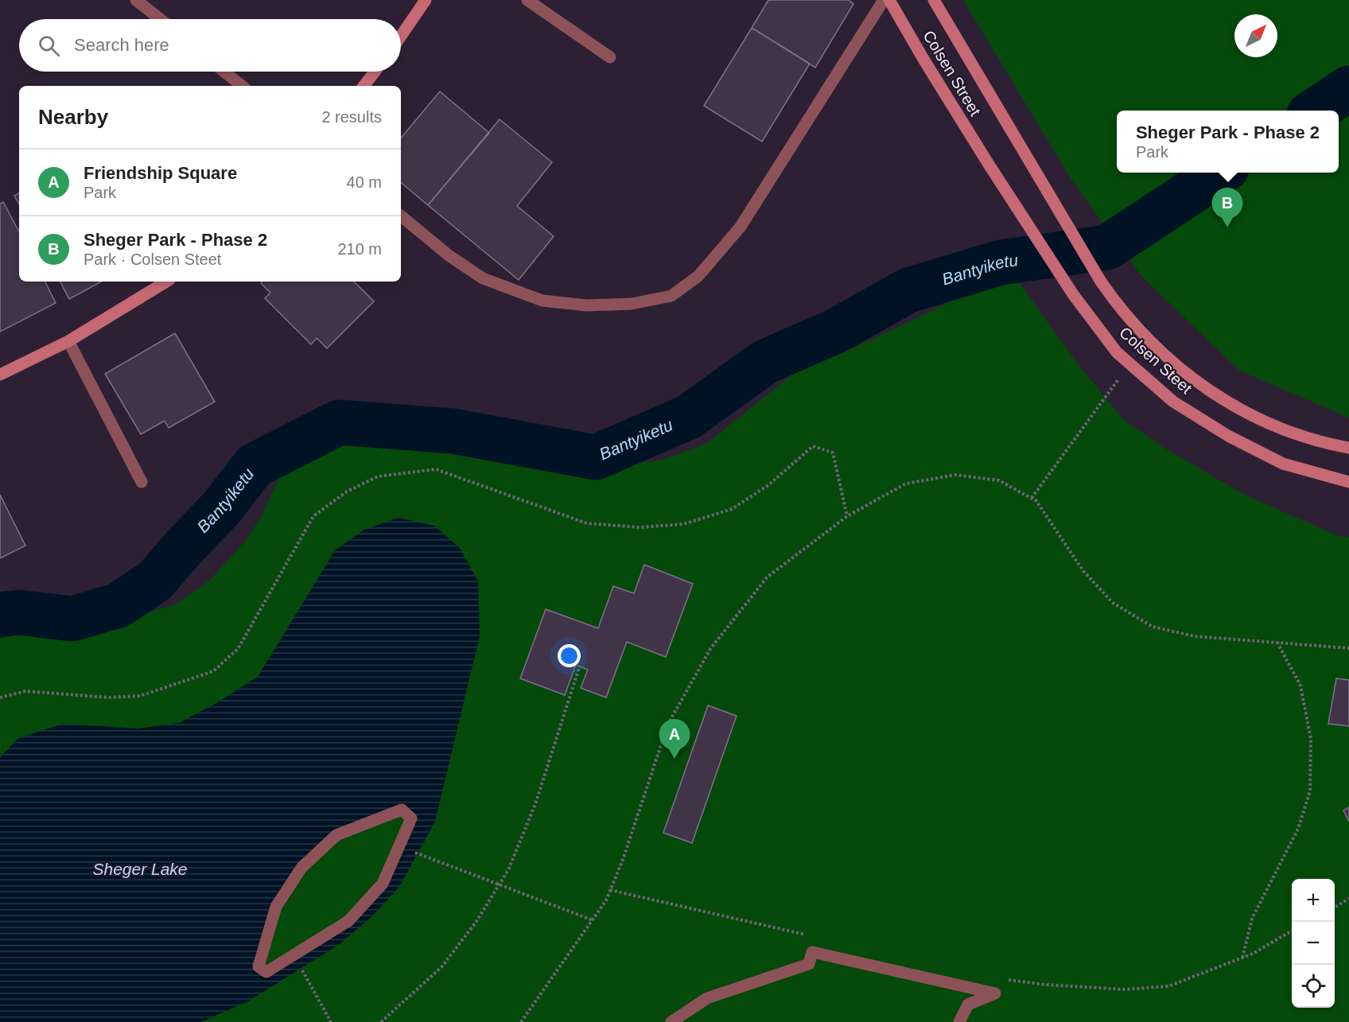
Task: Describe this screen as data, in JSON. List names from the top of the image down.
{
  "streets": {
    "main road": ["Colsen Street", "Colsen Steet"]
  },
  "crossings": [
    ["Colsen Street", "Colsen Steet"]
  ],
  "water": ["Bantyiketu", "Sheger Lake"],
  "north": "top right",
  "page": {
    "search": "Search here",
    "heading": ["Nearby", "2 results"],
    "popup": ["Sheger Park - Phase 2", "Park"],
    "list": [
      {
        "mark": "A",
        "name": "Friendship Square",
        "note": "Park",
        "value": "40 m"
      },
      {
        "mark": "B",
        "name": "Sheger Park - Phase 2",
        "note": "Park · Colsen Steet",
        "value": "210 m"
      }
    ],
    "pins": ["B", "A"],
    "map_buttons": ["+", "−"]
  }
}
